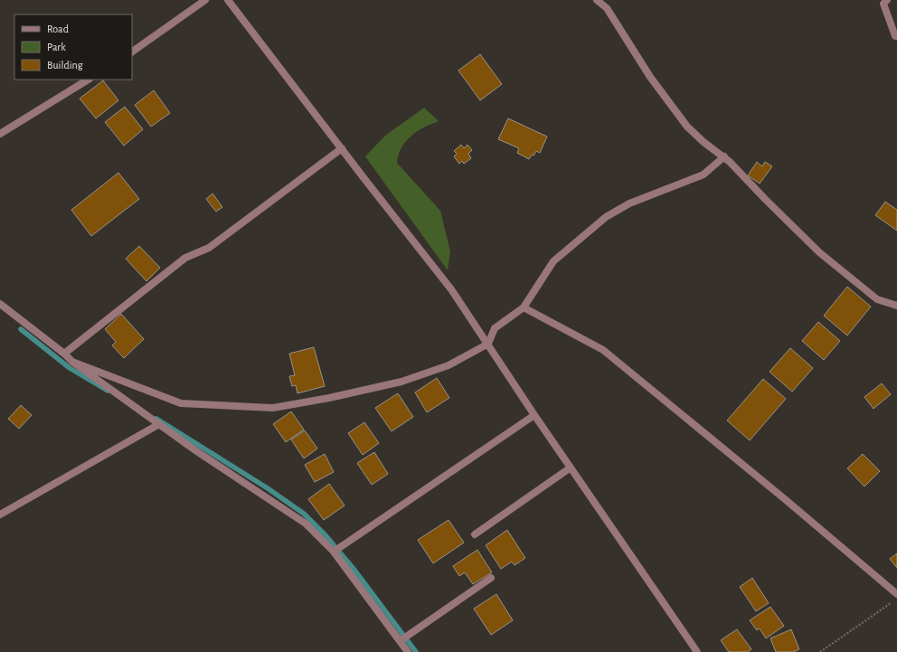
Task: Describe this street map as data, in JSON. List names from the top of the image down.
{
  "legend": ["Road", "Park", "Building"]
}
